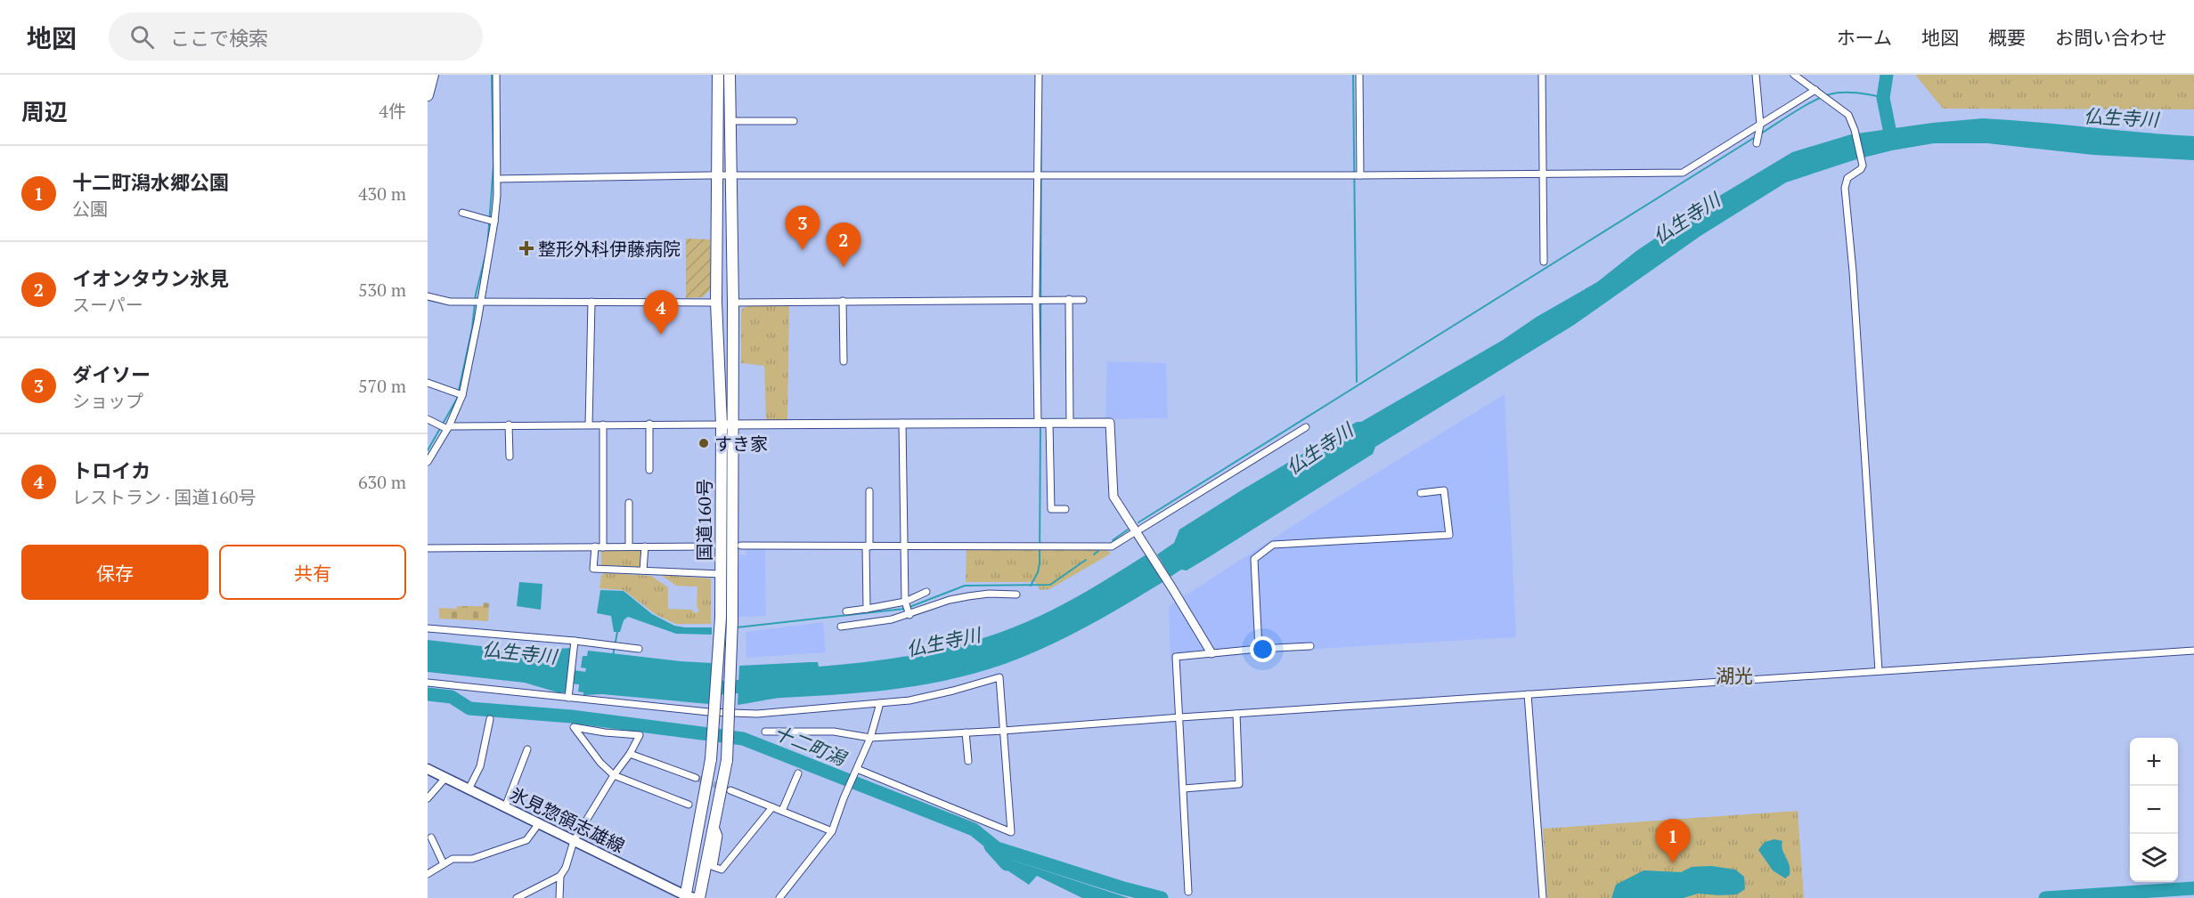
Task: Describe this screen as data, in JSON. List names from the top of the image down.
{
  "streets": {
    "highway": ["国道160号"],
    "main road": ["氷見惣領志雄線"]
  },
  "crossings": [
    ["国道160号", "氷見惣領志雄線"]
  ],
  "districts": ["湖光"],
  "water": ["仏生寺川", "十二町潟"],
  "places": {
    "health": ["整形外科伊藤病院"],
    "other": ["すき家"]
  },
  "page": {
    "header": "地図",
    "search": "ここで検索",
    "nav": [
      "ホーム",
      "地図",
      "概要",
      "お問い合わせ"
    ],
    "heading": ["周辺", "4件"],
    "list": [
      {
        "mark": "1",
        "name": "十二町潟水郷公園",
        "note": "公園",
        "value": "430 m"
      },
      {
        "mark": "2",
        "name": "イオンタウン氷見",
        "note": "スーパー",
        "value": "530 m"
      },
      {
        "mark": "3",
        "name": "ダイソー",
        "note": "ショップ",
        "value": "570 m"
      },
      {
        "mark": "4",
        "name": "トロイカ",
        "note": "レストラン · 国道160号",
        "value": "630 m"
      }
    ],
    "pins": [
      "3",
      "2",
      "4",
      "1"
    ],
    "buttons": ["保存", "共有"],
    "map_buttons": ["+", "−"]
  }
}
